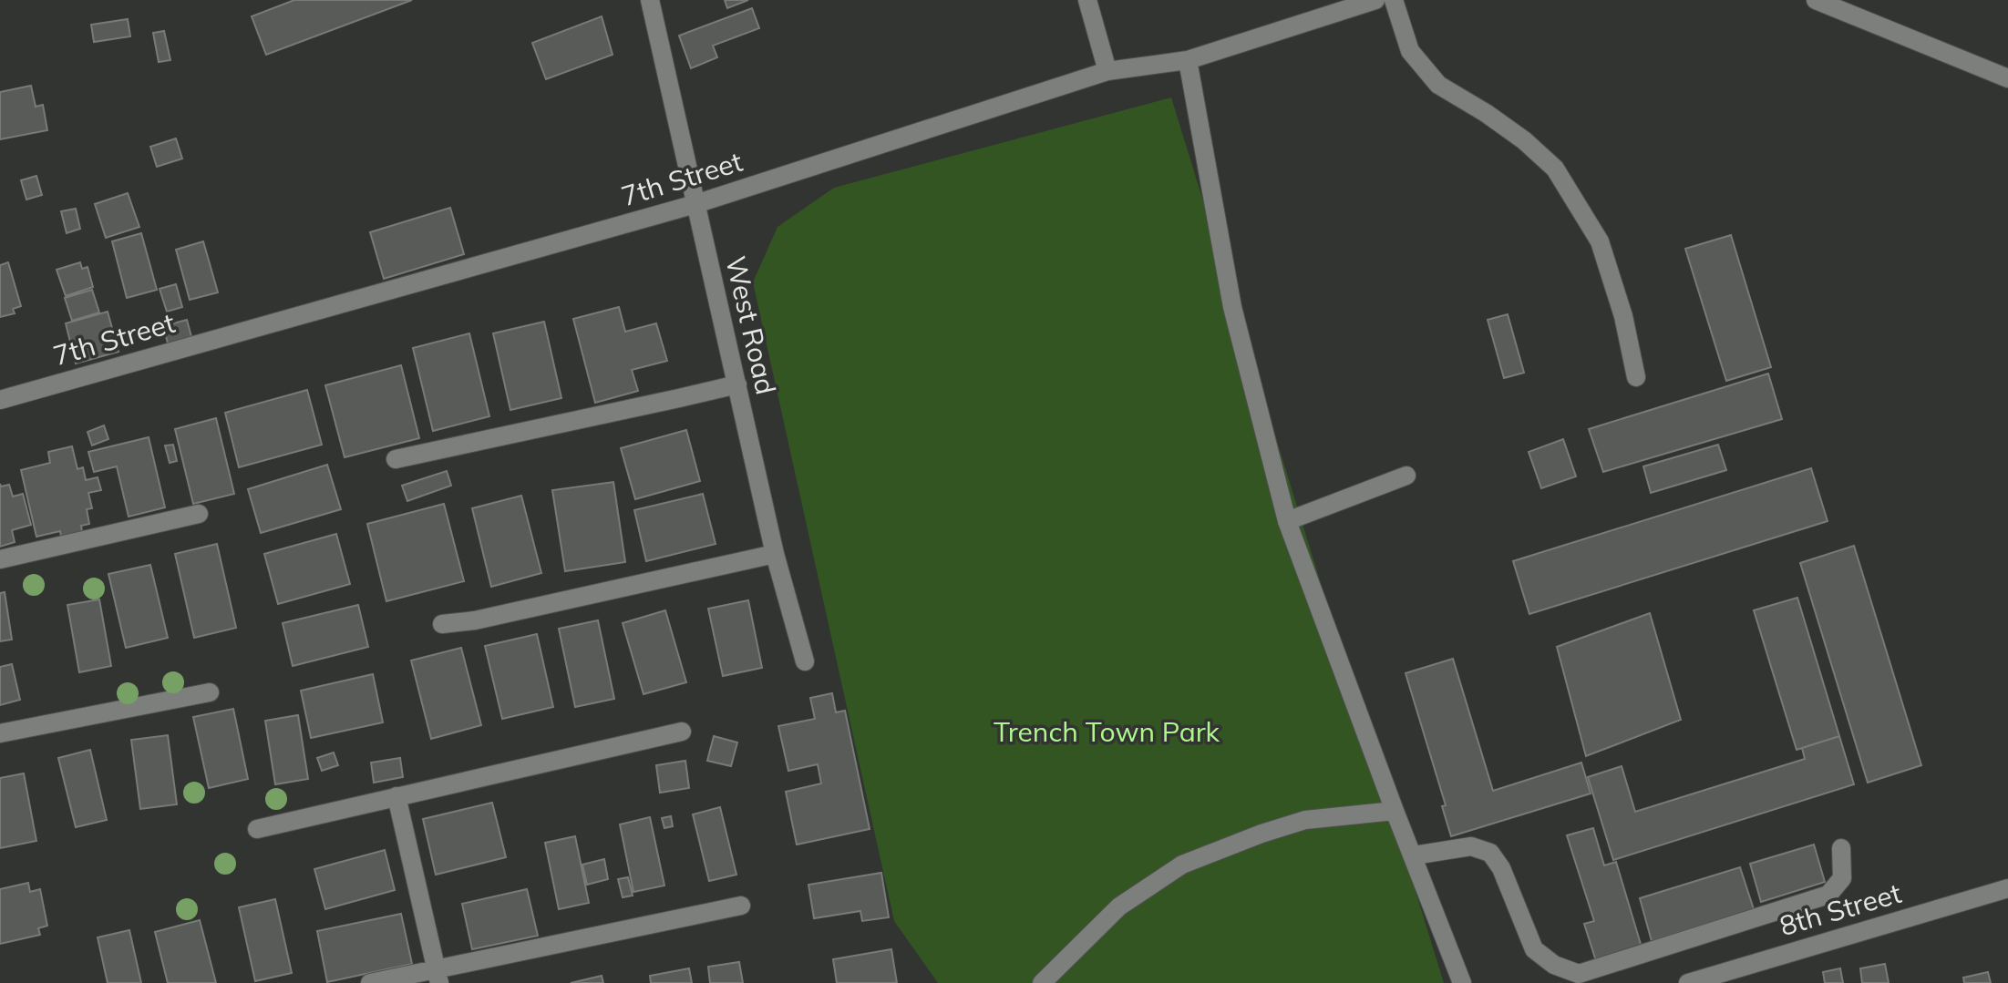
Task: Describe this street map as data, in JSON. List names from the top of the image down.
{
  "streets": {
    "street": ["7th Street", "West Road", "8th Street"]
  },
  "crossings": [
    ["7th Street", "West Road"]
  ],
  "parks": ["Trench Town Park"]
}
